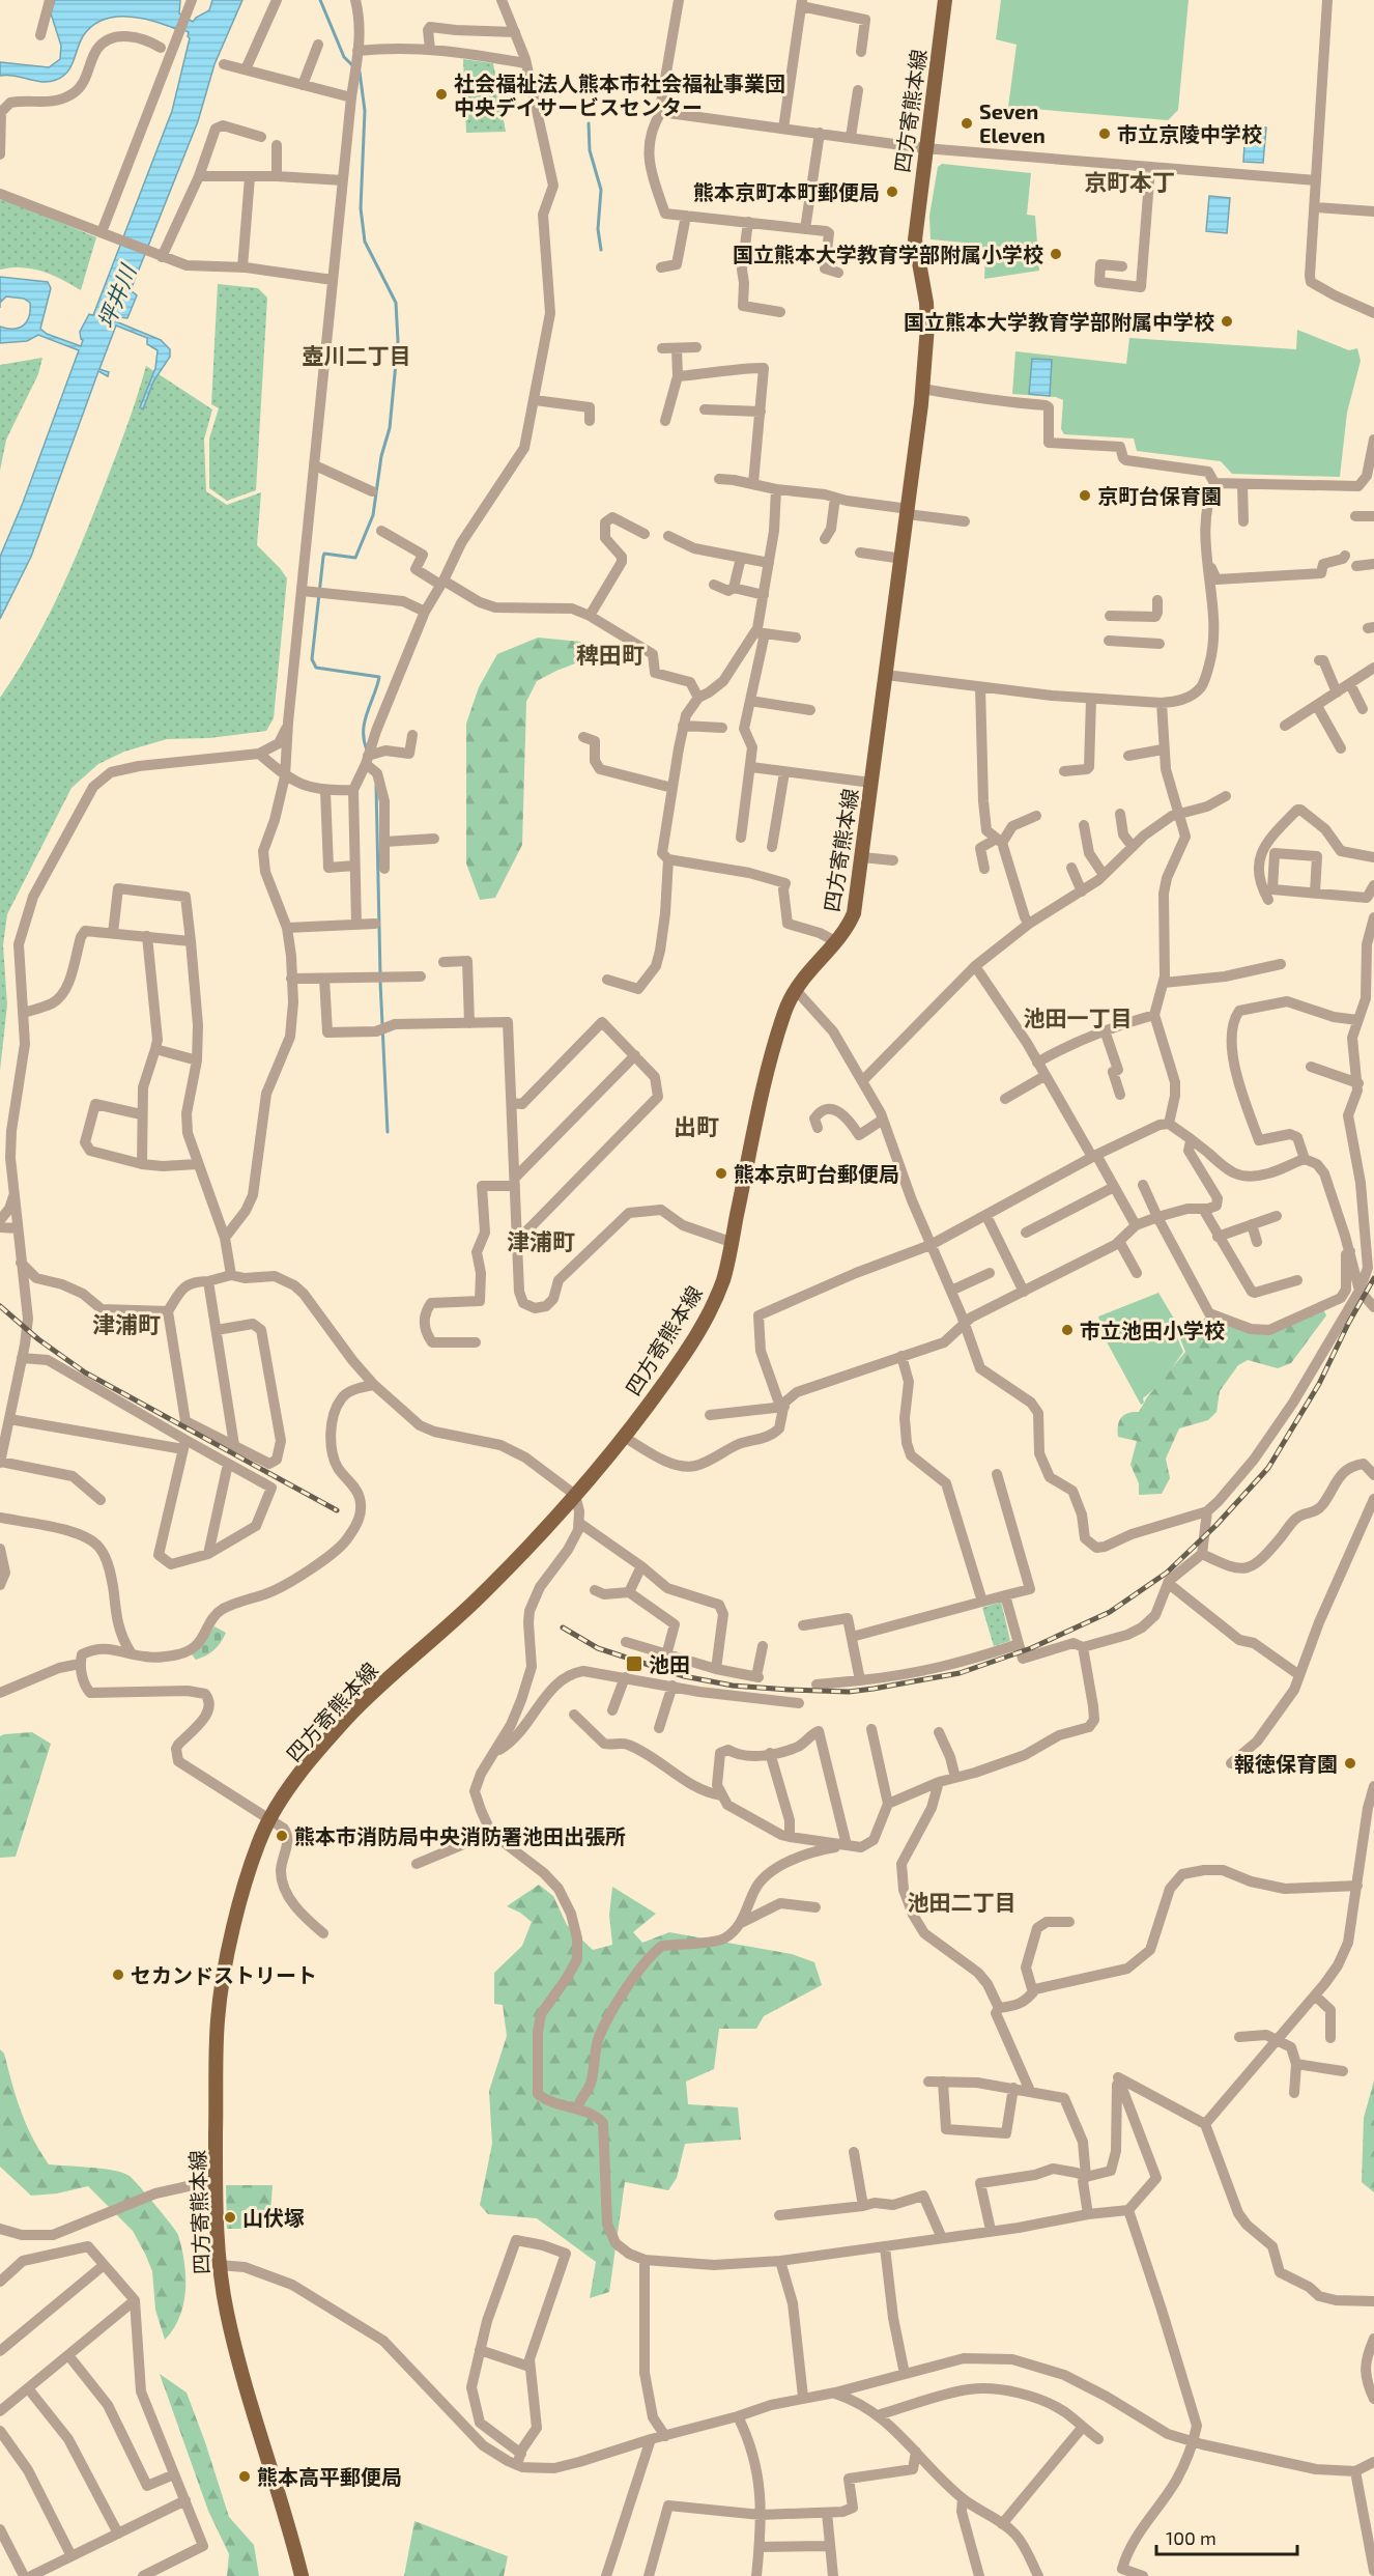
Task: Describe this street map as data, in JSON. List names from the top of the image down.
{
  "streets": {
    "main road": ["四方寄熊本線"]
  },
  "districts": [
    "京町本丁",
    "壺川二丁目",
    "稗田町",
    "池田一丁目",
    "出町",
    "津浦町",
    "津浦町",
    "池田二丁目"
  ],
  "water": ["坪井川"],
  "places": {
    "other": [
      "社会福祉法人熊本市社会福祉事業団 中央デイサービスセンター",
      "Seven Eleven",
      "市立京陵中学校",
      "熊本京町本町郵便局",
      "国立熊本大学教育学部附属小学校",
      "国立熊本大学教育学部附属中学校",
      "京町台保育園",
      "熊本京町台郵便局",
      "市立池田小学校",
      "報徳保育園",
      "熊本市消防局中央消防署池田出張所",
      "セカンドストリート",
      "山伏塚",
      "熊本高平郵便局"
    ],
    "transit": ["池田"]
  },
  "scale_bar": "100 m"
}
